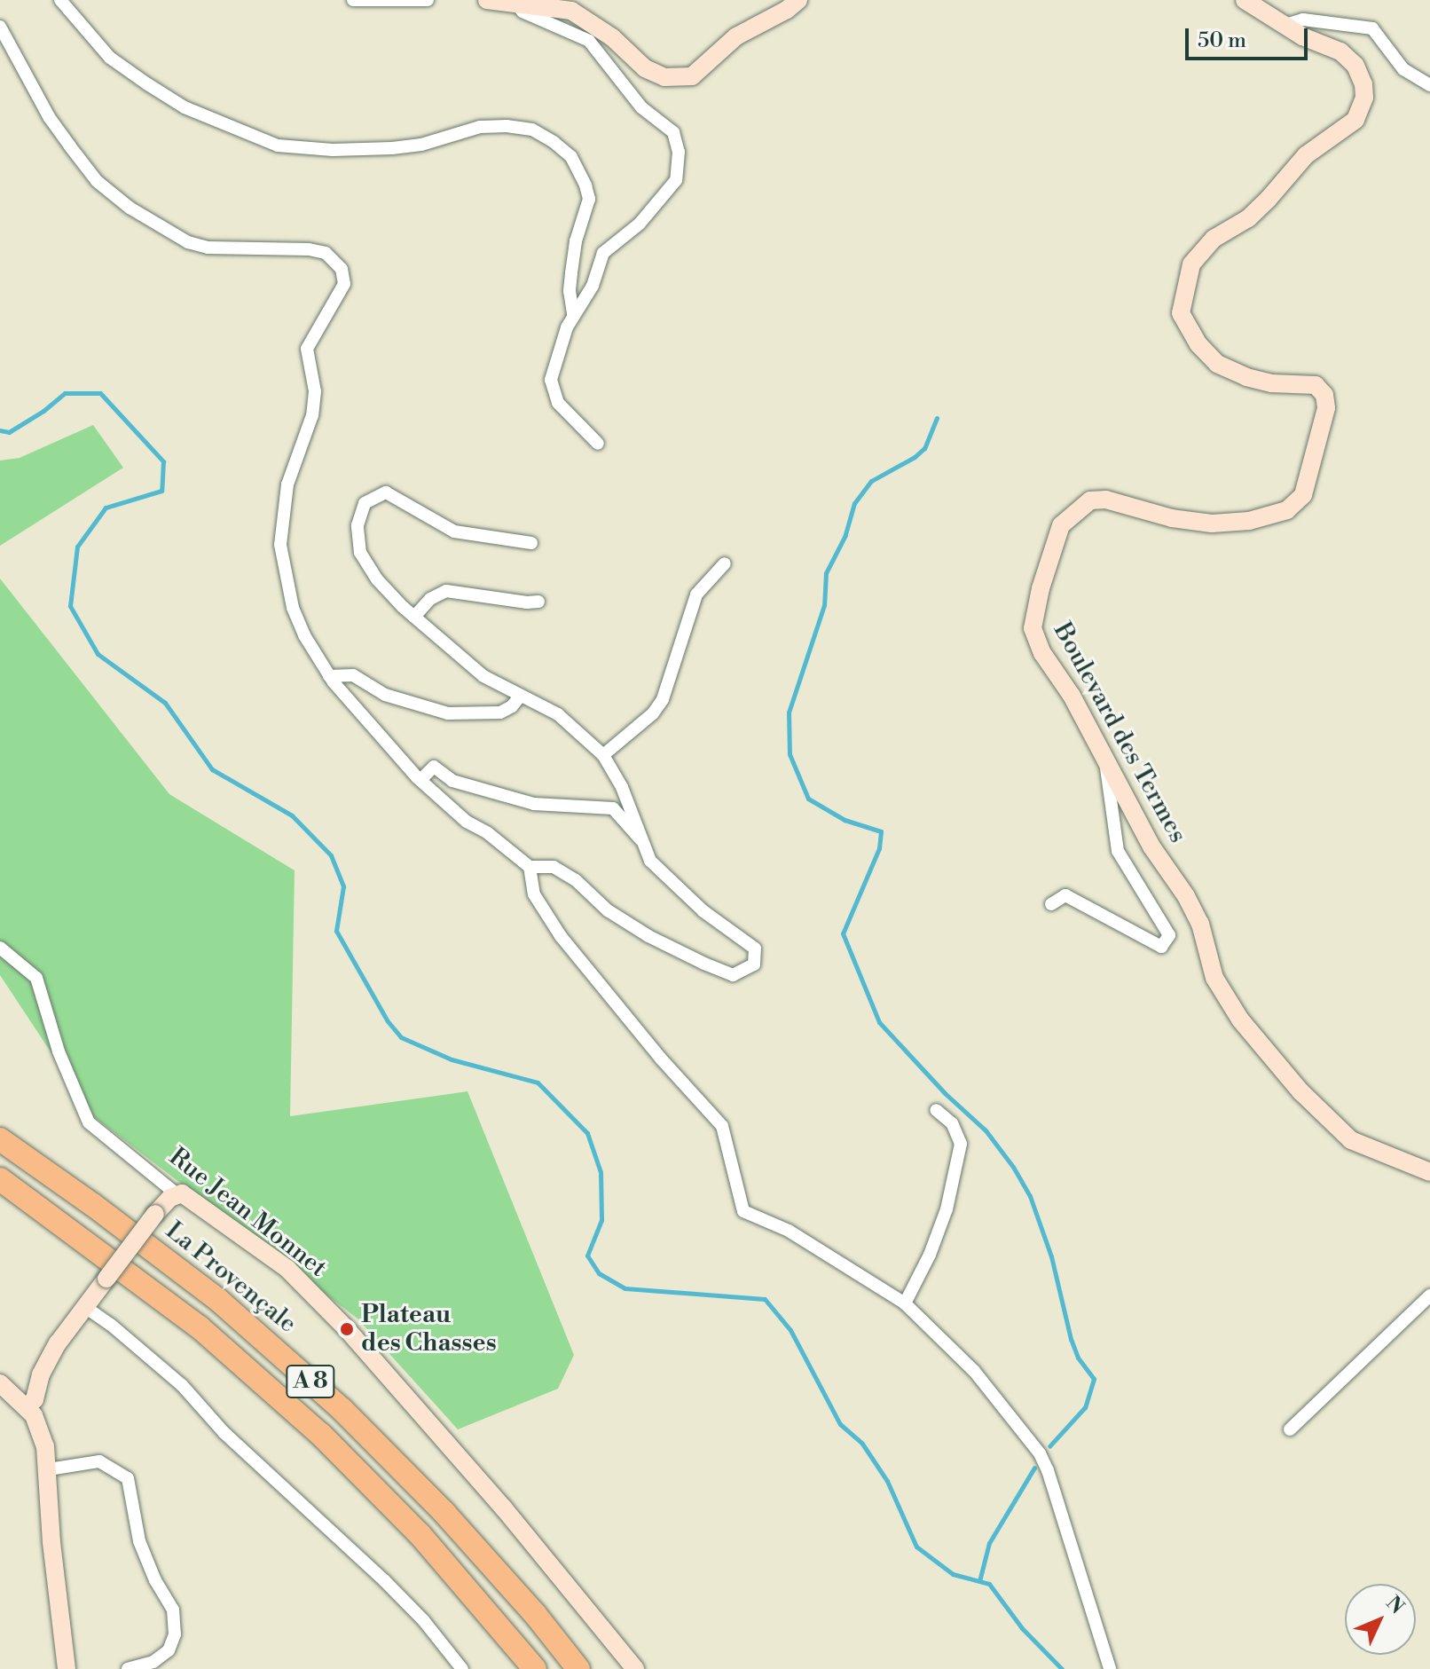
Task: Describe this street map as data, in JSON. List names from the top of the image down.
{
  "streets": {
    "highway": ["La Provençale", "A 8"],
    "street": ["Boulevard des Termes", "Rue Jean Monnet"]
  },
  "places": ["Plateau des Chasses"],
  "scale_bar": "50 m",
  "north": "top right"
}
